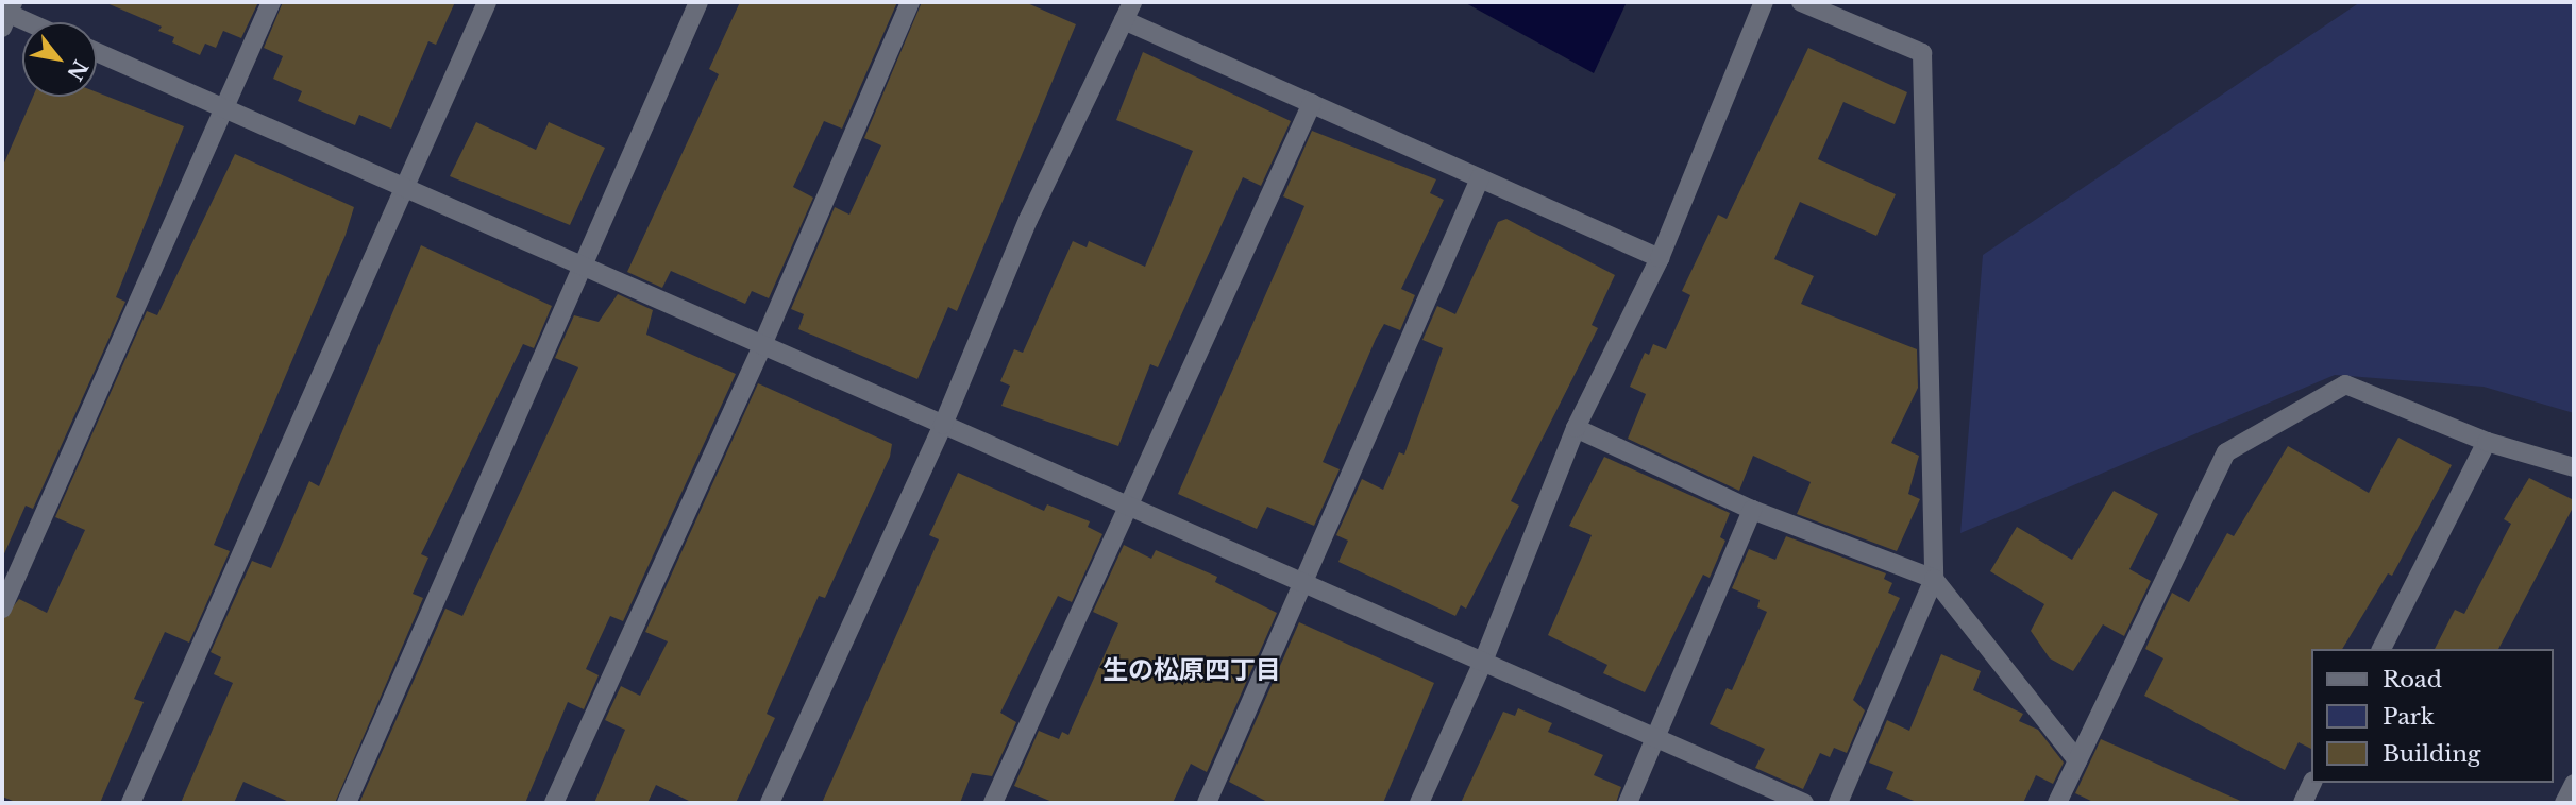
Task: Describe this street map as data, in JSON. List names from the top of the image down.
{
  "districts": ["生の松原四丁目"],
  "legend": ["Road", "Park", "Building"],
  "north": "bottom right"
}
